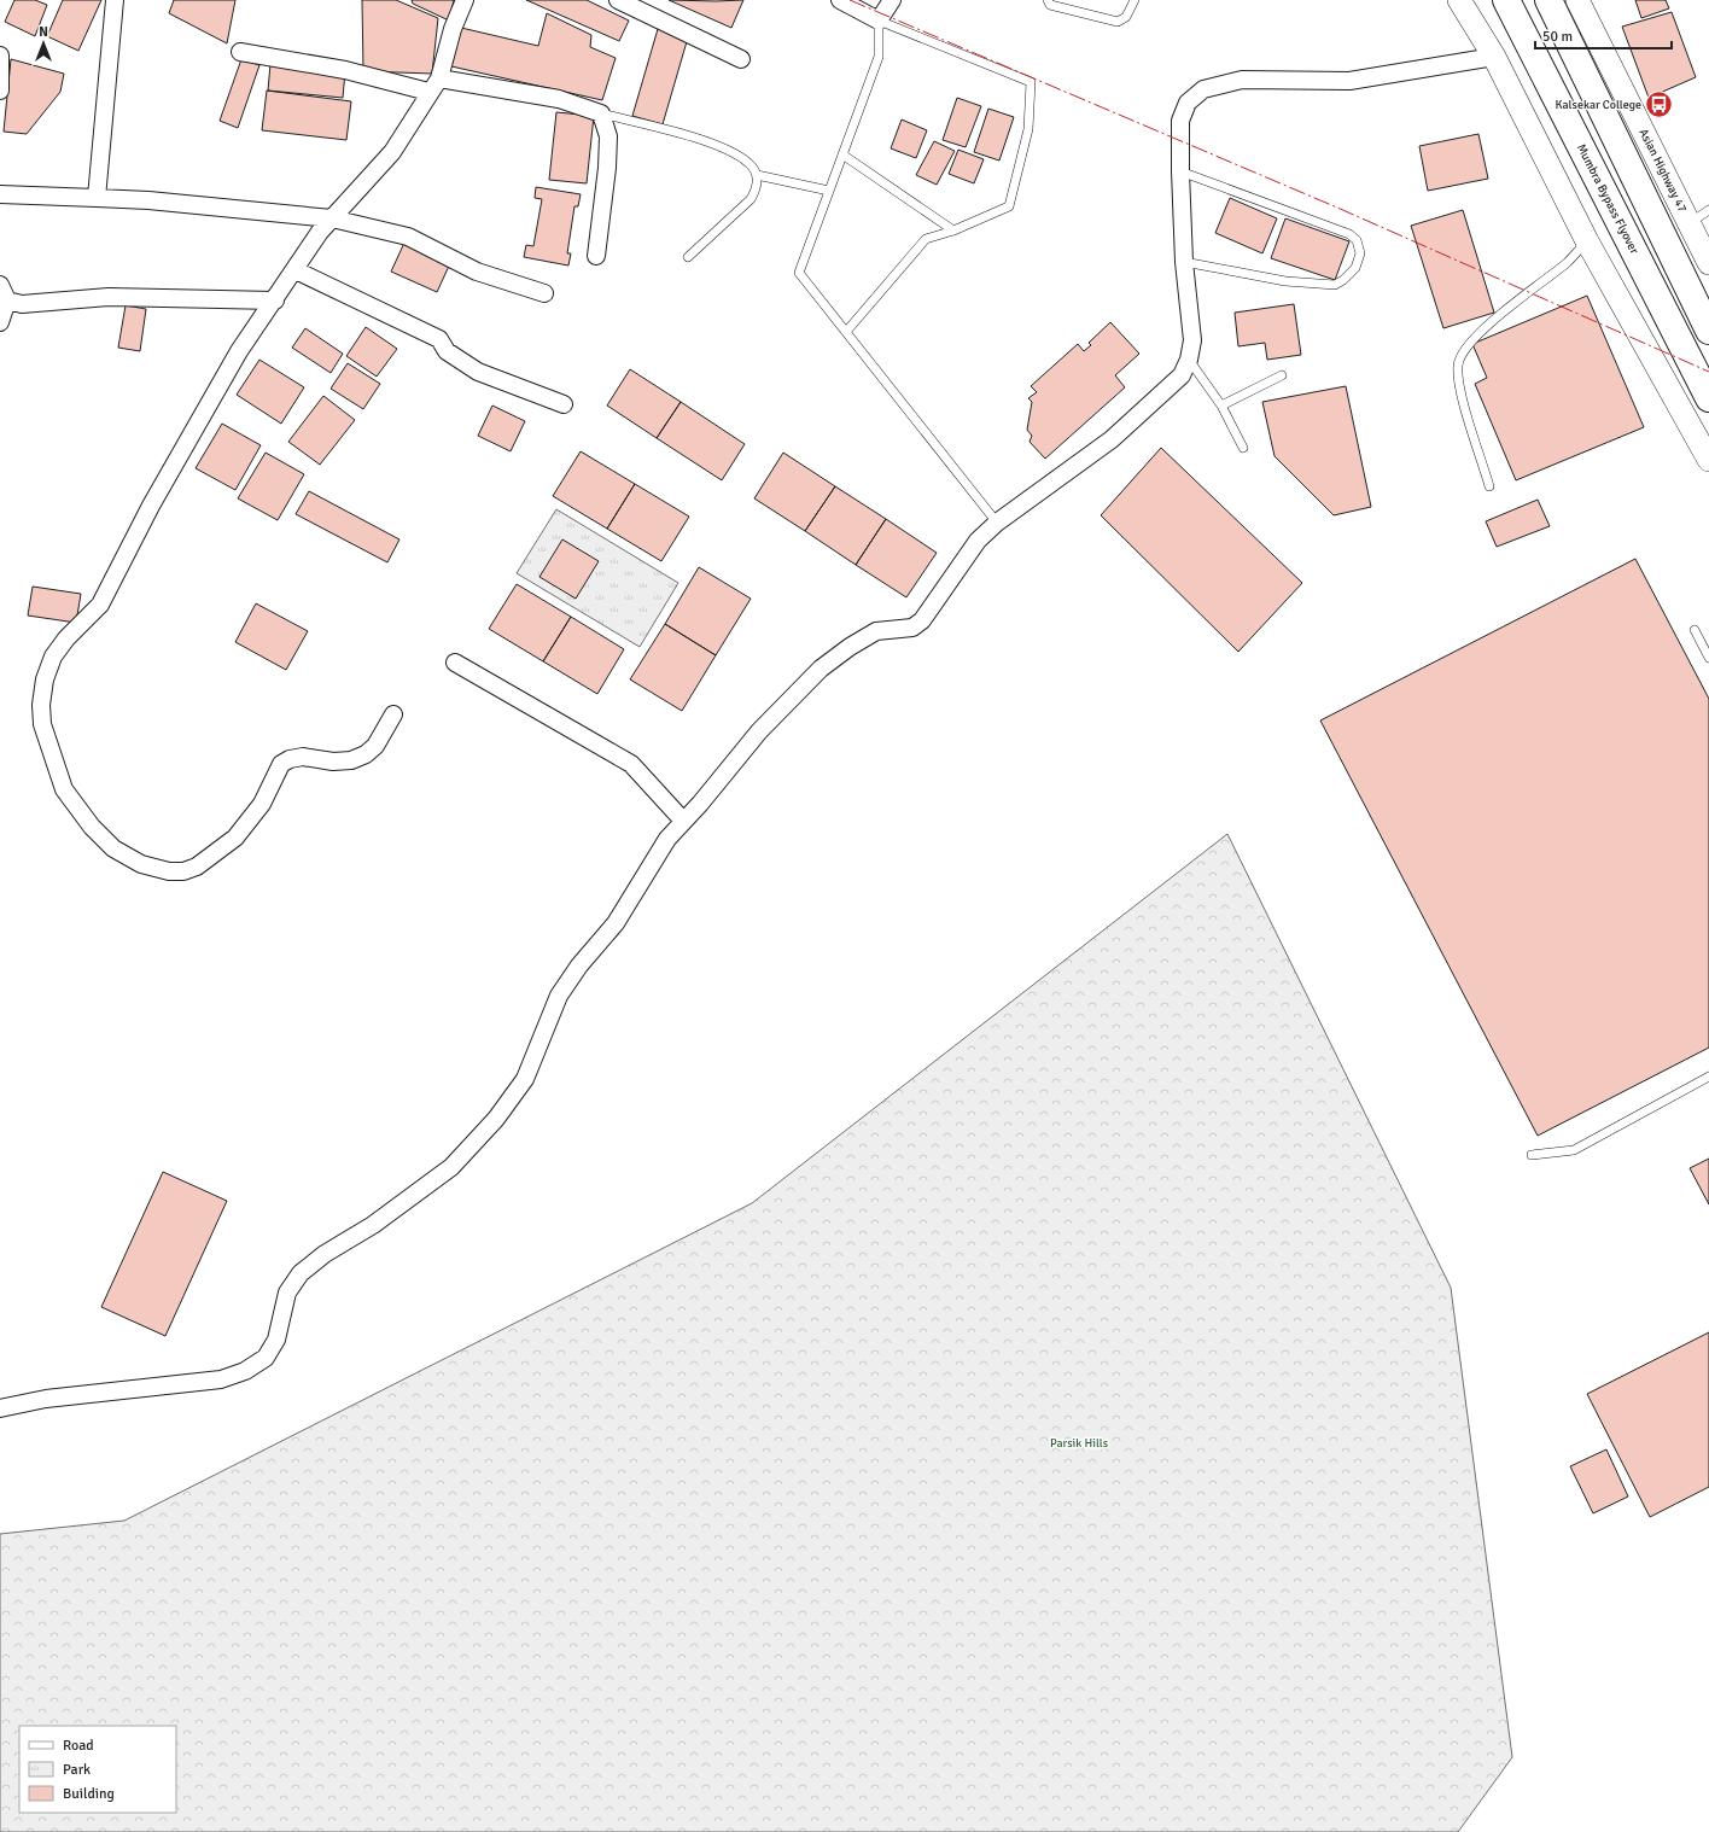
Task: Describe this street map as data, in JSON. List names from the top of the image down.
{
  "streets": {
    "highway": ["Mumbra Bypass Flyover"],
    "main road": ["Asian Highway 47"]
  },
  "parks": ["Parsik Hills"],
  "places": {
    "bus stop": ["Kalsekar College"]
  },
  "legend": ["Road", "Park", "Building"],
  "scale_bar": "50 m",
  "north": "top"
}
